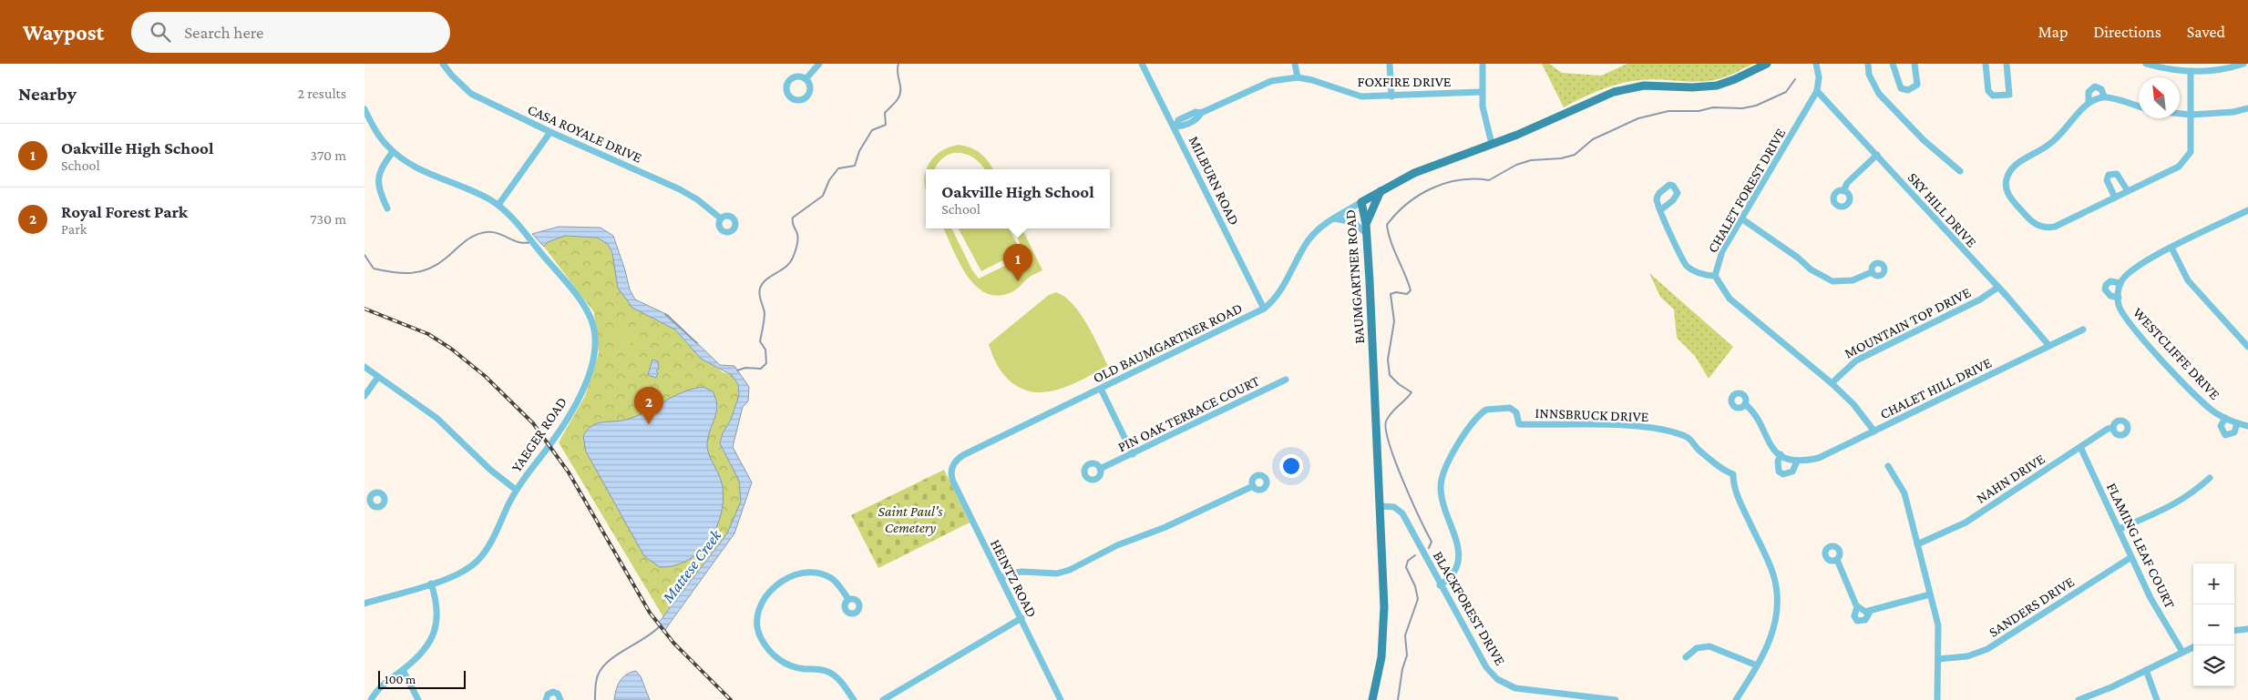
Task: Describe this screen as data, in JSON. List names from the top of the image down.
{
  "streets": {
    "main road": ["BAUMGARTNER ROAD"],
    "street": [
      "FOXFIRE DRIVE",
      "CASA ROYALE DRIVE",
      "MILBURN ROAD",
      "CHALET FOREST DRIVE",
      "SKY HILL DRIVE",
      "MOUNTAIN TOP DRIVE",
      "OLD BAUMGARTNER ROAD",
      "WESTCLIFFE DRIVE",
      "CHALET HILL DRIVE",
      "PIN OAK TERRACE COURT",
      "INNSBRUCK DRIVE",
      "YAEGER ROAD",
      "NAHN DRIVE",
      "FLAMING LEAF COURT",
      "HEINTZ ROAD",
      "SANDERS DRIVE",
      "BLACKFOREST DRIVE"
    ]
  },
  "crossings": [
    ["FOXFIRE DRIVE", "MILBURN ROAD"],
    ["MILBURN ROAD", "OLD BAUMGARTNER ROAD"],
    ["CHALET FOREST DRIVE", "SKY HILL DRIVE"],
    ["CHALET FOREST DRIVE", "MOUNTAIN TOP DRIVE"],
    ["CHALET FOREST DRIVE", "CHALET HILL DRIVE"],
    ["SKY HILL DRIVE", "MOUNTAIN TOP DRIVE"],
    ["SKY HILL DRIVE", "CHALET HILL DRIVE"],
    ["BAUMGARTNER ROAD", "OLD BAUMGARTNER ROAD"],
    ["BAUMGARTNER ROAD", "BLACKFOREST DRIVE"],
    ["OLD BAUMGARTNER ROAD", "HEINTZ ROAD"],
    ["INNSBRUCK DRIVE", "BLACKFOREST DRIVE"],
    ["NAHN DRIVE", "FLAMING LEAF COURT"],
    ["FLAMING LEAF COURT", "SANDERS DRIVE"]
  ],
  "water": ["Mattese Creek"],
  "parks": ["Saint Paul's Cemetery"],
  "scale_bar": "100 m",
  "north": "top left",
  "page": {
    "header": "Waypost",
    "search": "Search here",
    "nav": ["Map", "Directions", "Saved"],
    "heading": ["Nearby", "2 results"],
    "list": [
      {
        "mark": "1",
        "name": "Oakville High School",
        "note": "School",
        "value": "370 m"
      },
      {
        "mark": "2",
        "name": "Royal Forest Park",
        "note": "Park",
        "value": "730 m"
      }
    ],
    "popup": ["Oakville High School", "School"],
    "pins": ["1", "2"],
    "map_buttons": ["+", "−"],
    "scale": "100 m"
  }
}
